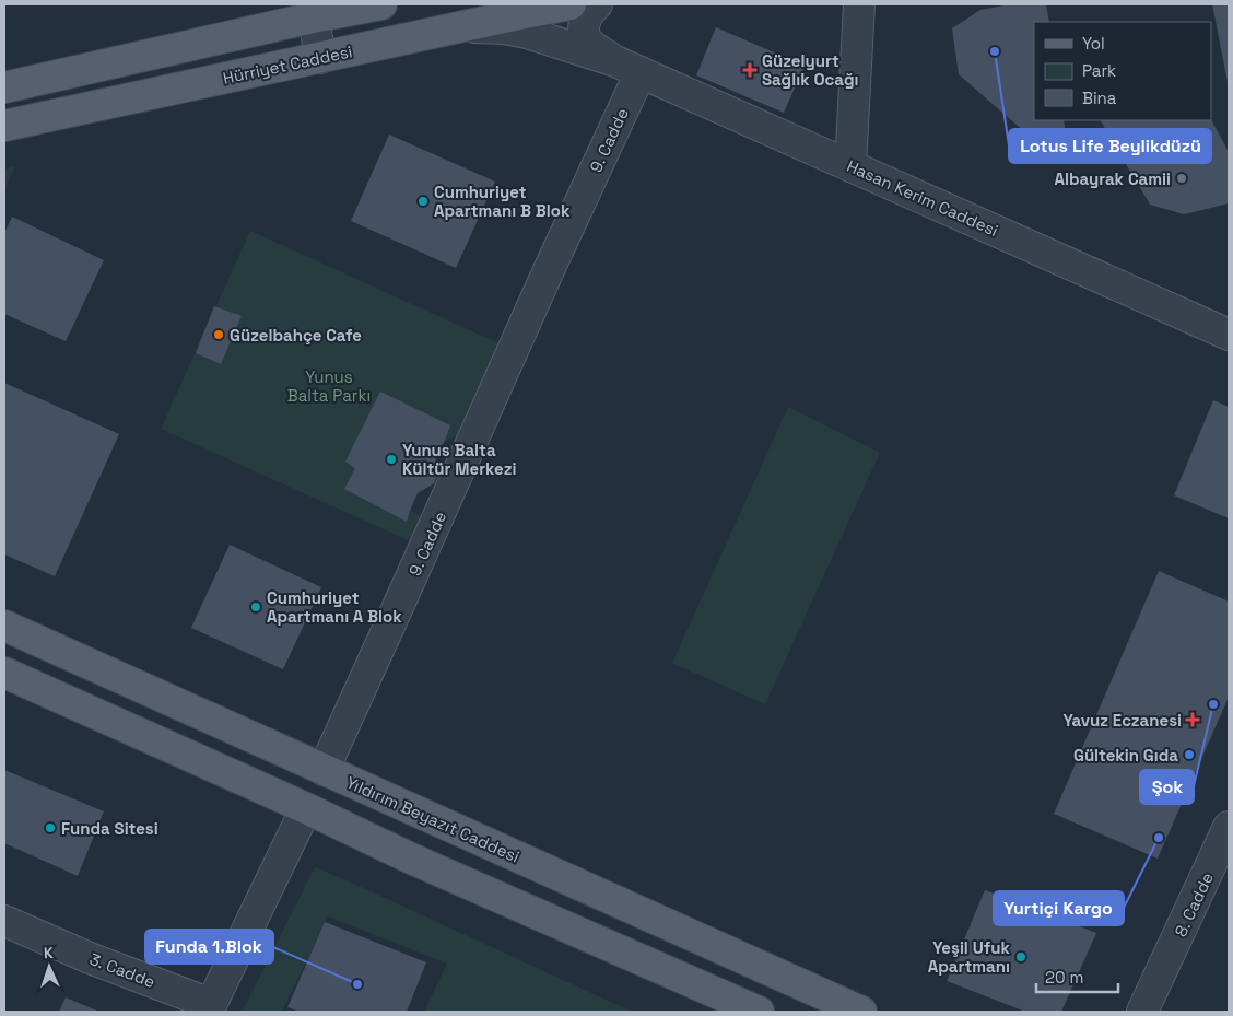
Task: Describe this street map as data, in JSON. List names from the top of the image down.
{
  "streets": {
    "main road": ["Hürriyet Caddesi", "9. Cadde", "Yıldırım Beyazıt Caddesi"],
    "street": ["Hasan Kerim Caddesi", "8. Cadde", "3. Cadde"]
  },
  "crossings": [
    ["9. Cadde", "Hasan Kerim Caddesi"],
    ["9. Cadde", "Yıldırım Beyazıt Caddesi"],
    ["9. Cadde", "3. Cadde"]
  ],
  "parks": ["Yunus Balta Parkı"],
  "places": {
    "other": [
      "Lotus Life Beylikdüzü",
      "Albayrak Camii",
      "Cumhuriyet Apartmanı B Blok",
      "Güzelbahçe Cafe",
      "Yunus Balta Kültür Merkezi",
      "Cumhuriyet Apartmanı A Blok",
      "Şok",
      "Gültekin Gıda",
      "Funda Sitesi",
      "Yurtiçi Kargo",
      "Yeşil Ufuk Apartmanı",
      "Funda 1.Blok"
    ],
    "health": ["Güzelyurt Sağlık Ocağı", "Yavuz Eczanesi"]
  },
  "legend": ["Yol", "Park", "Bina"],
  "scale_bar": "20 m",
  "north": "top"
}
